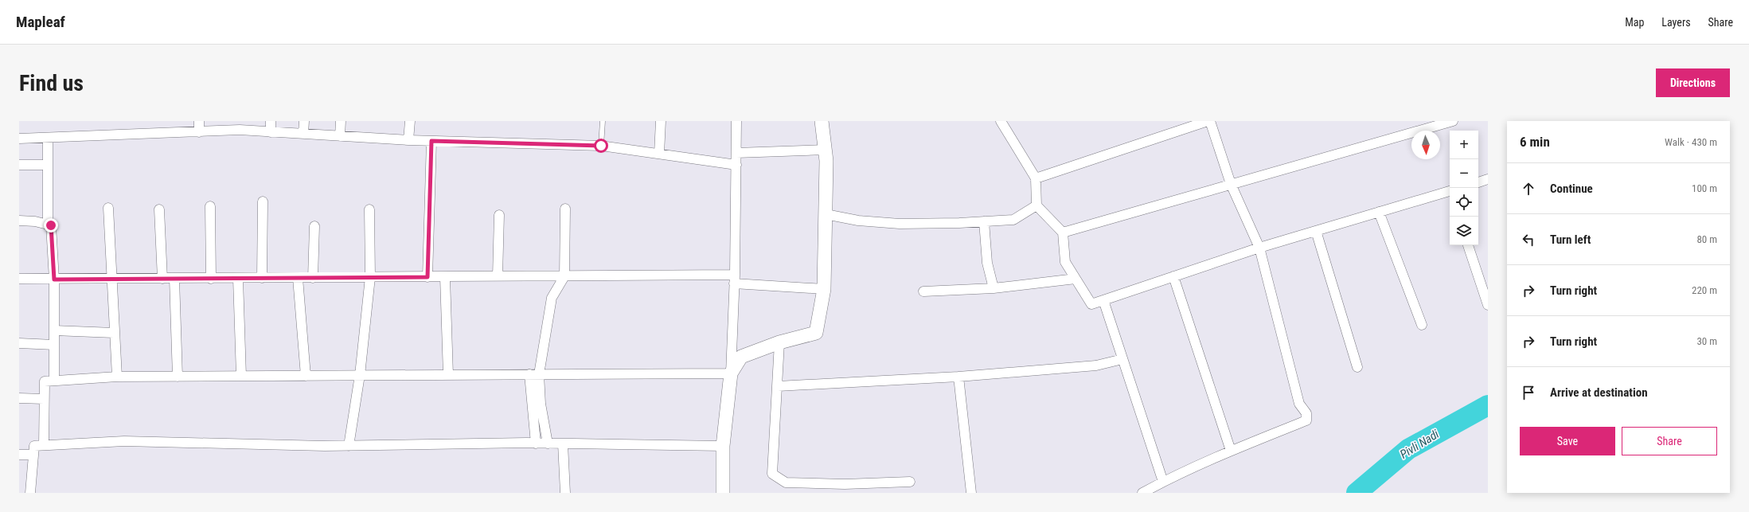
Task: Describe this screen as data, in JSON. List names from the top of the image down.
{
  "water": ["Pivli Nadi"],
  "north": "bottom",
  "page": {
    "header": "Mapleaf",
    "nav": ["Map", "Layers", "Share"],
    "buttons": [
      "Directions",
      ["Save", "Share"]
    ],
    "title": "Find us",
    "heading": ["6 min", "Walk · 430 m"],
    "map_buttons": ["+", "−"],
    "list": [
      ["Continue", "100 m"],
      ["Turn left", "80 m"],
      ["Turn right", "220 m"],
      ["Turn right", "30 m"],
      "Arrive at destination"
    ]
  }
}
